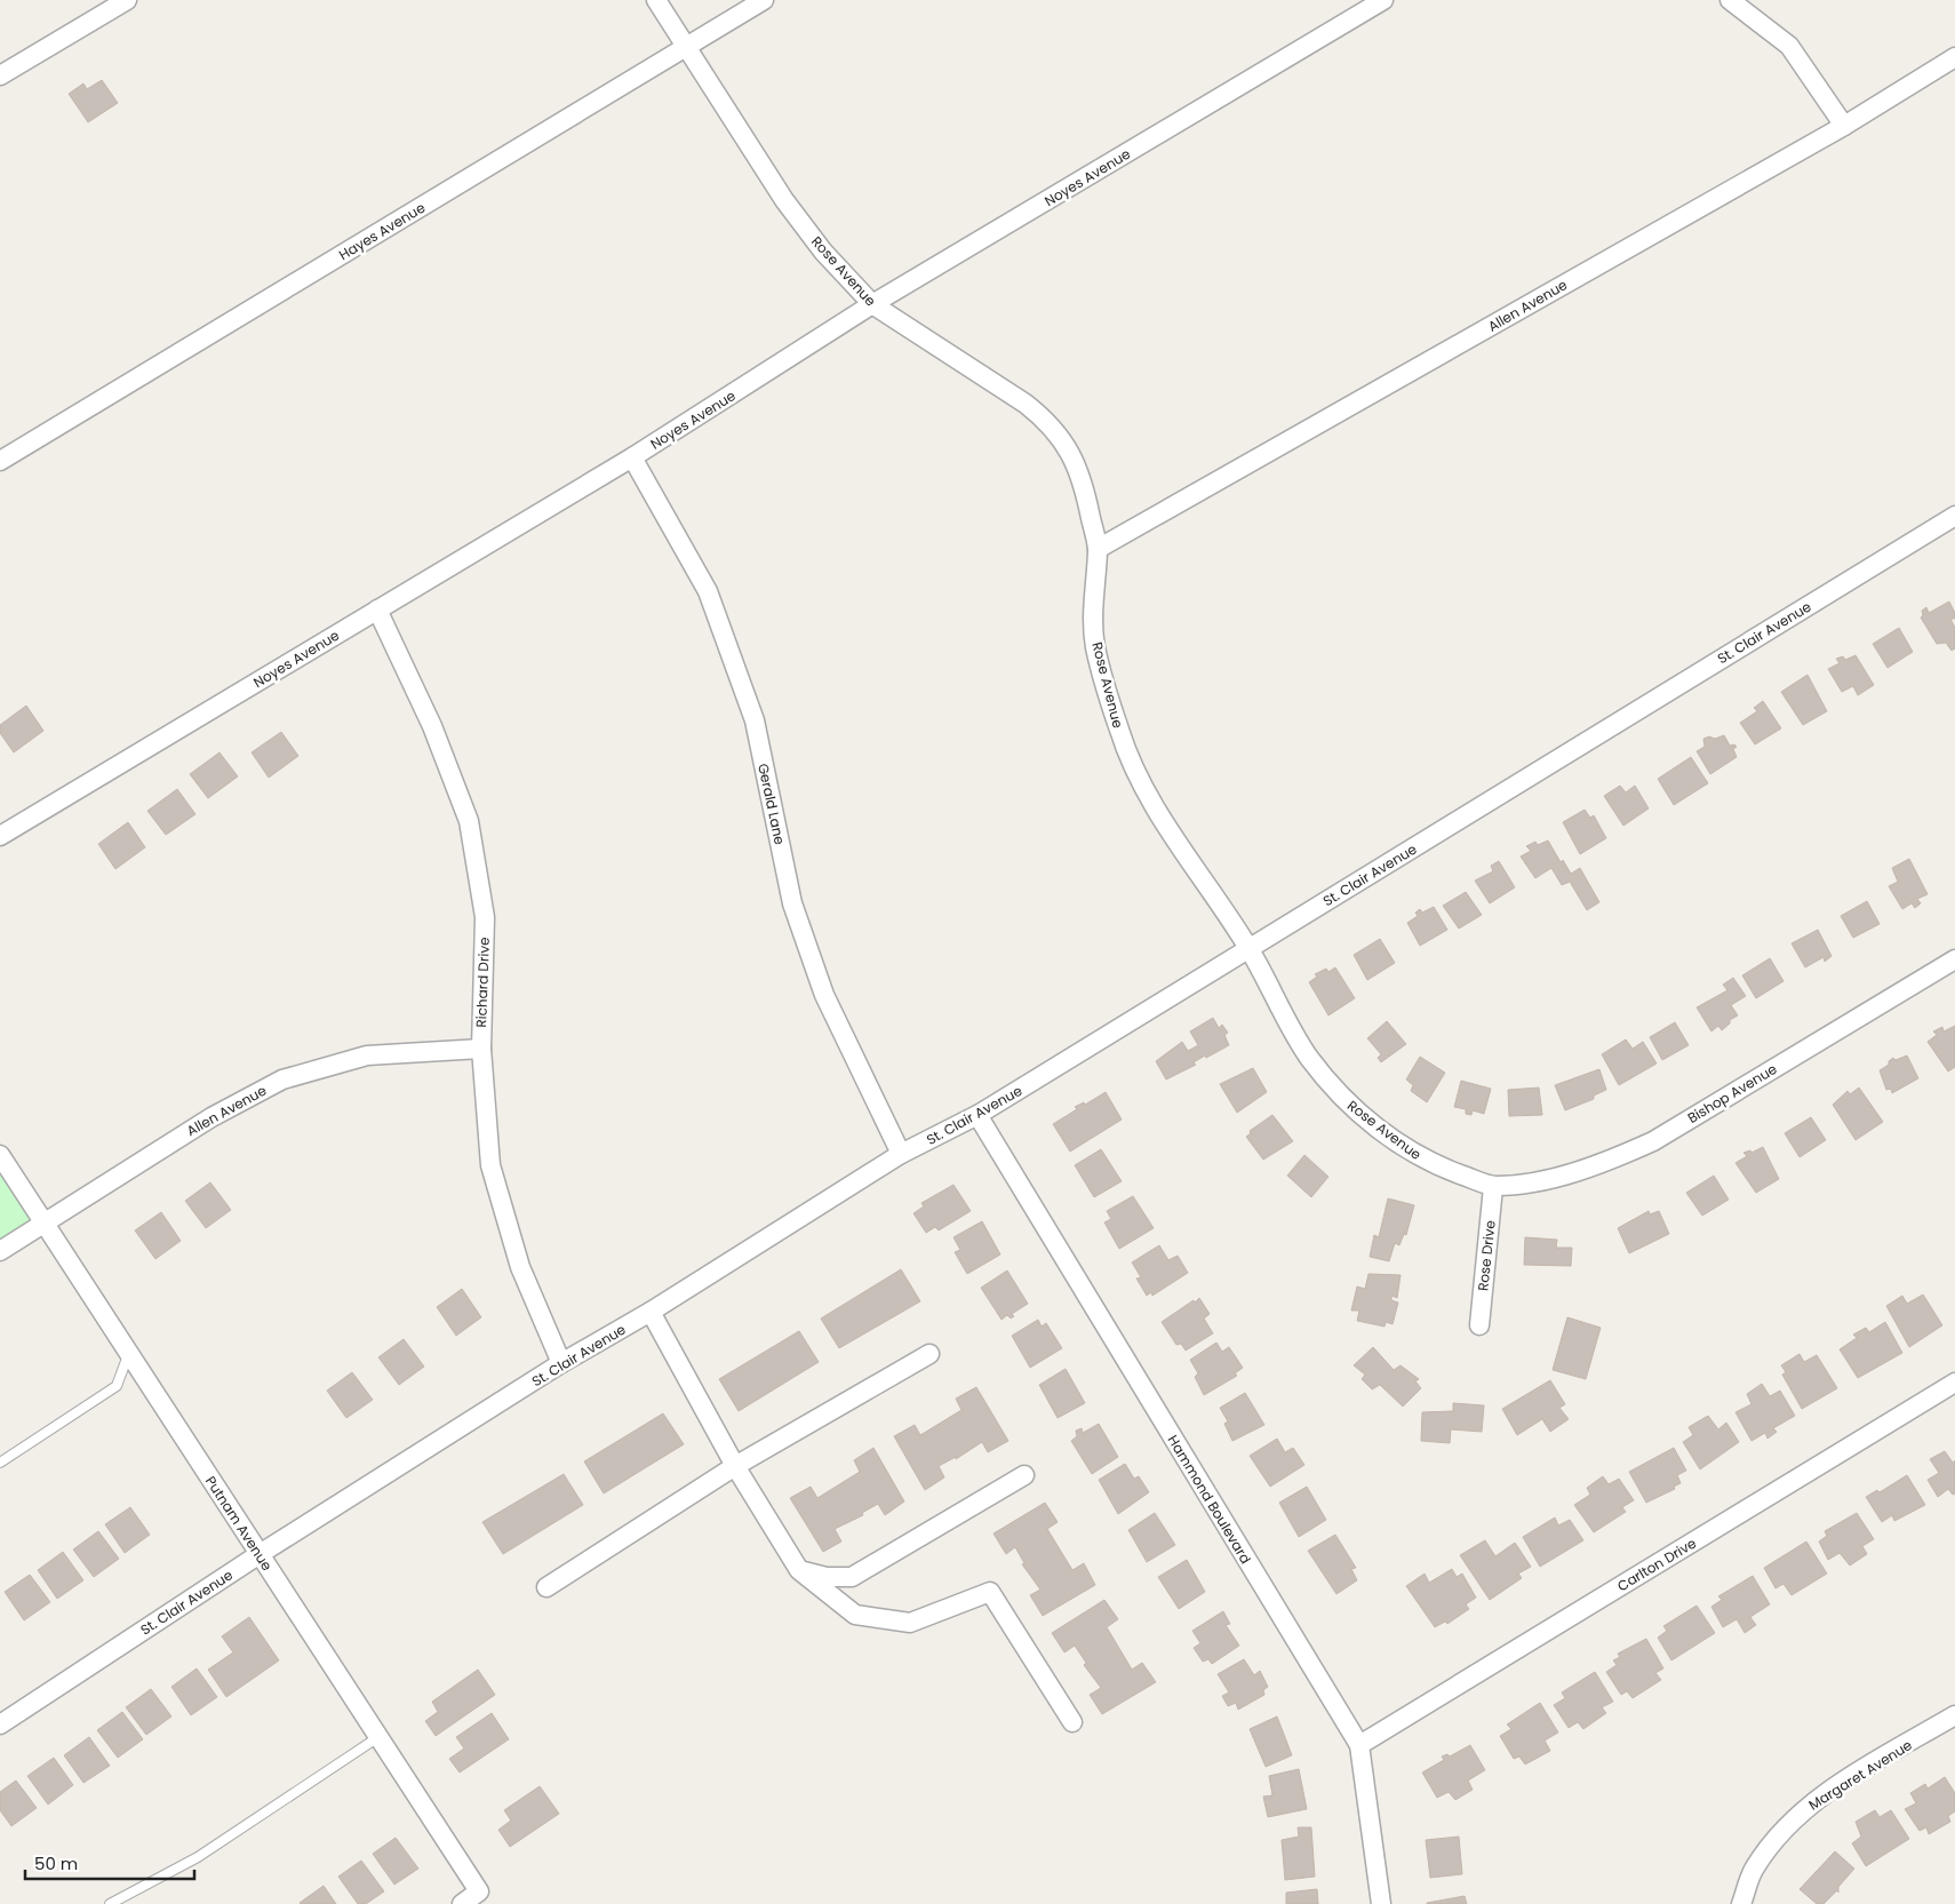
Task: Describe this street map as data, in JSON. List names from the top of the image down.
{
  "streets": {
    "street": [
      "Noyes Avenue",
      "Hayes Avenue",
      "Rose Avenue",
      "Allen Avenue",
      "St. Clair Avenue",
      "Gerald Lane",
      "Richard Drive",
      "Bishop Avenue",
      "Rose Drive",
      "Hammond Boulevard",
      "Putnam Avenue",
      "Carlton Drive",
      "Margaret Avenue"
    ]
  },
  "crossings": [
    ["Noyes Avenue", "Rose Avenue"],
    ["Noyes Avenue", "Gerald Lane"],
    ["Noyes Avenue", "Richard Drive"],
    ["Hayes Avenue", "Rose Avenue"],
    ["Rose Avenue", "Allen Avenue"],
    ["Rose Avenue", "St. Clair Avenue"],
    ["Rose Avenue", "Bishop Avenue"],
    ["Rose Avenue", "Rose Drive"],
    ["Allen Avenue", "Richard Drive"],
    ["Allen Avenue", "Putnam Avenue"],
    ["St. Clair Avenue", "Gerald Lane"],
    ["St. Clair Avenue", "Richard Drive"],
    ["St. Clair Avenue", "Hammond Boulevard"],
    ["St. Clair Avenue", "Putnam Avenue"],
    ["Bishop Avenue", "Rose Drive"],
    ["Hammond Boulevard", "Carlton Drive"]
  ],
  "scale_bar": "50 m"
}
